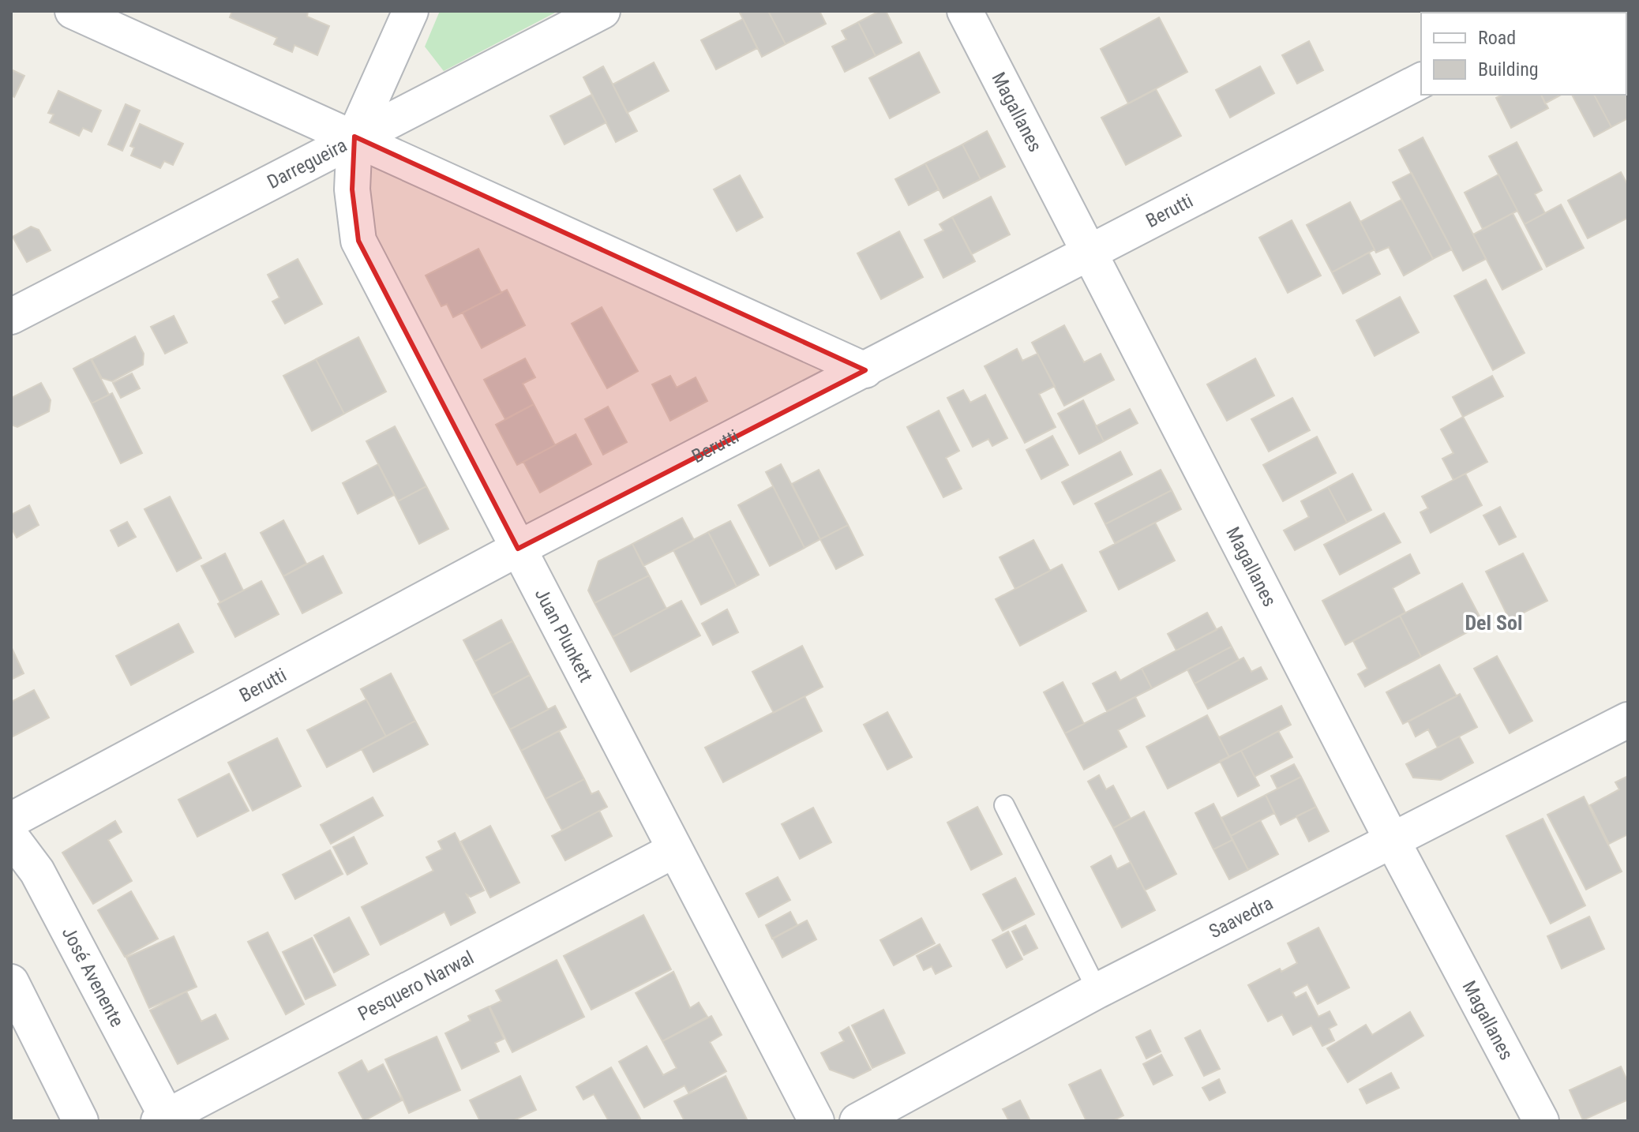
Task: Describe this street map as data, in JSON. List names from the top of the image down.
{
  "streets": {
    "street": [
      "Magallanes",
      "Darregueira",
      "Berutti",
      "Juan Plunkett",
      "Saavedra",
      "José Avenente",
      "Pesquero Narwal"
    ]
  },
  "crossings": [
    ["Magallanes", "Berutti"],
    ["Magallanes", "Saavedra"],
    ["Darregueira", "Juan Plunkett"],
    ["Berutti", "Juan Plunkett"],
    ["Juan Plunkett", "Pesquero Narwal"],
    ["José Avenente", "Pesquero Narwal"]
  ],
  "districts": ["Del Sol"],
  "legend": ["Road", "Building"]
}
